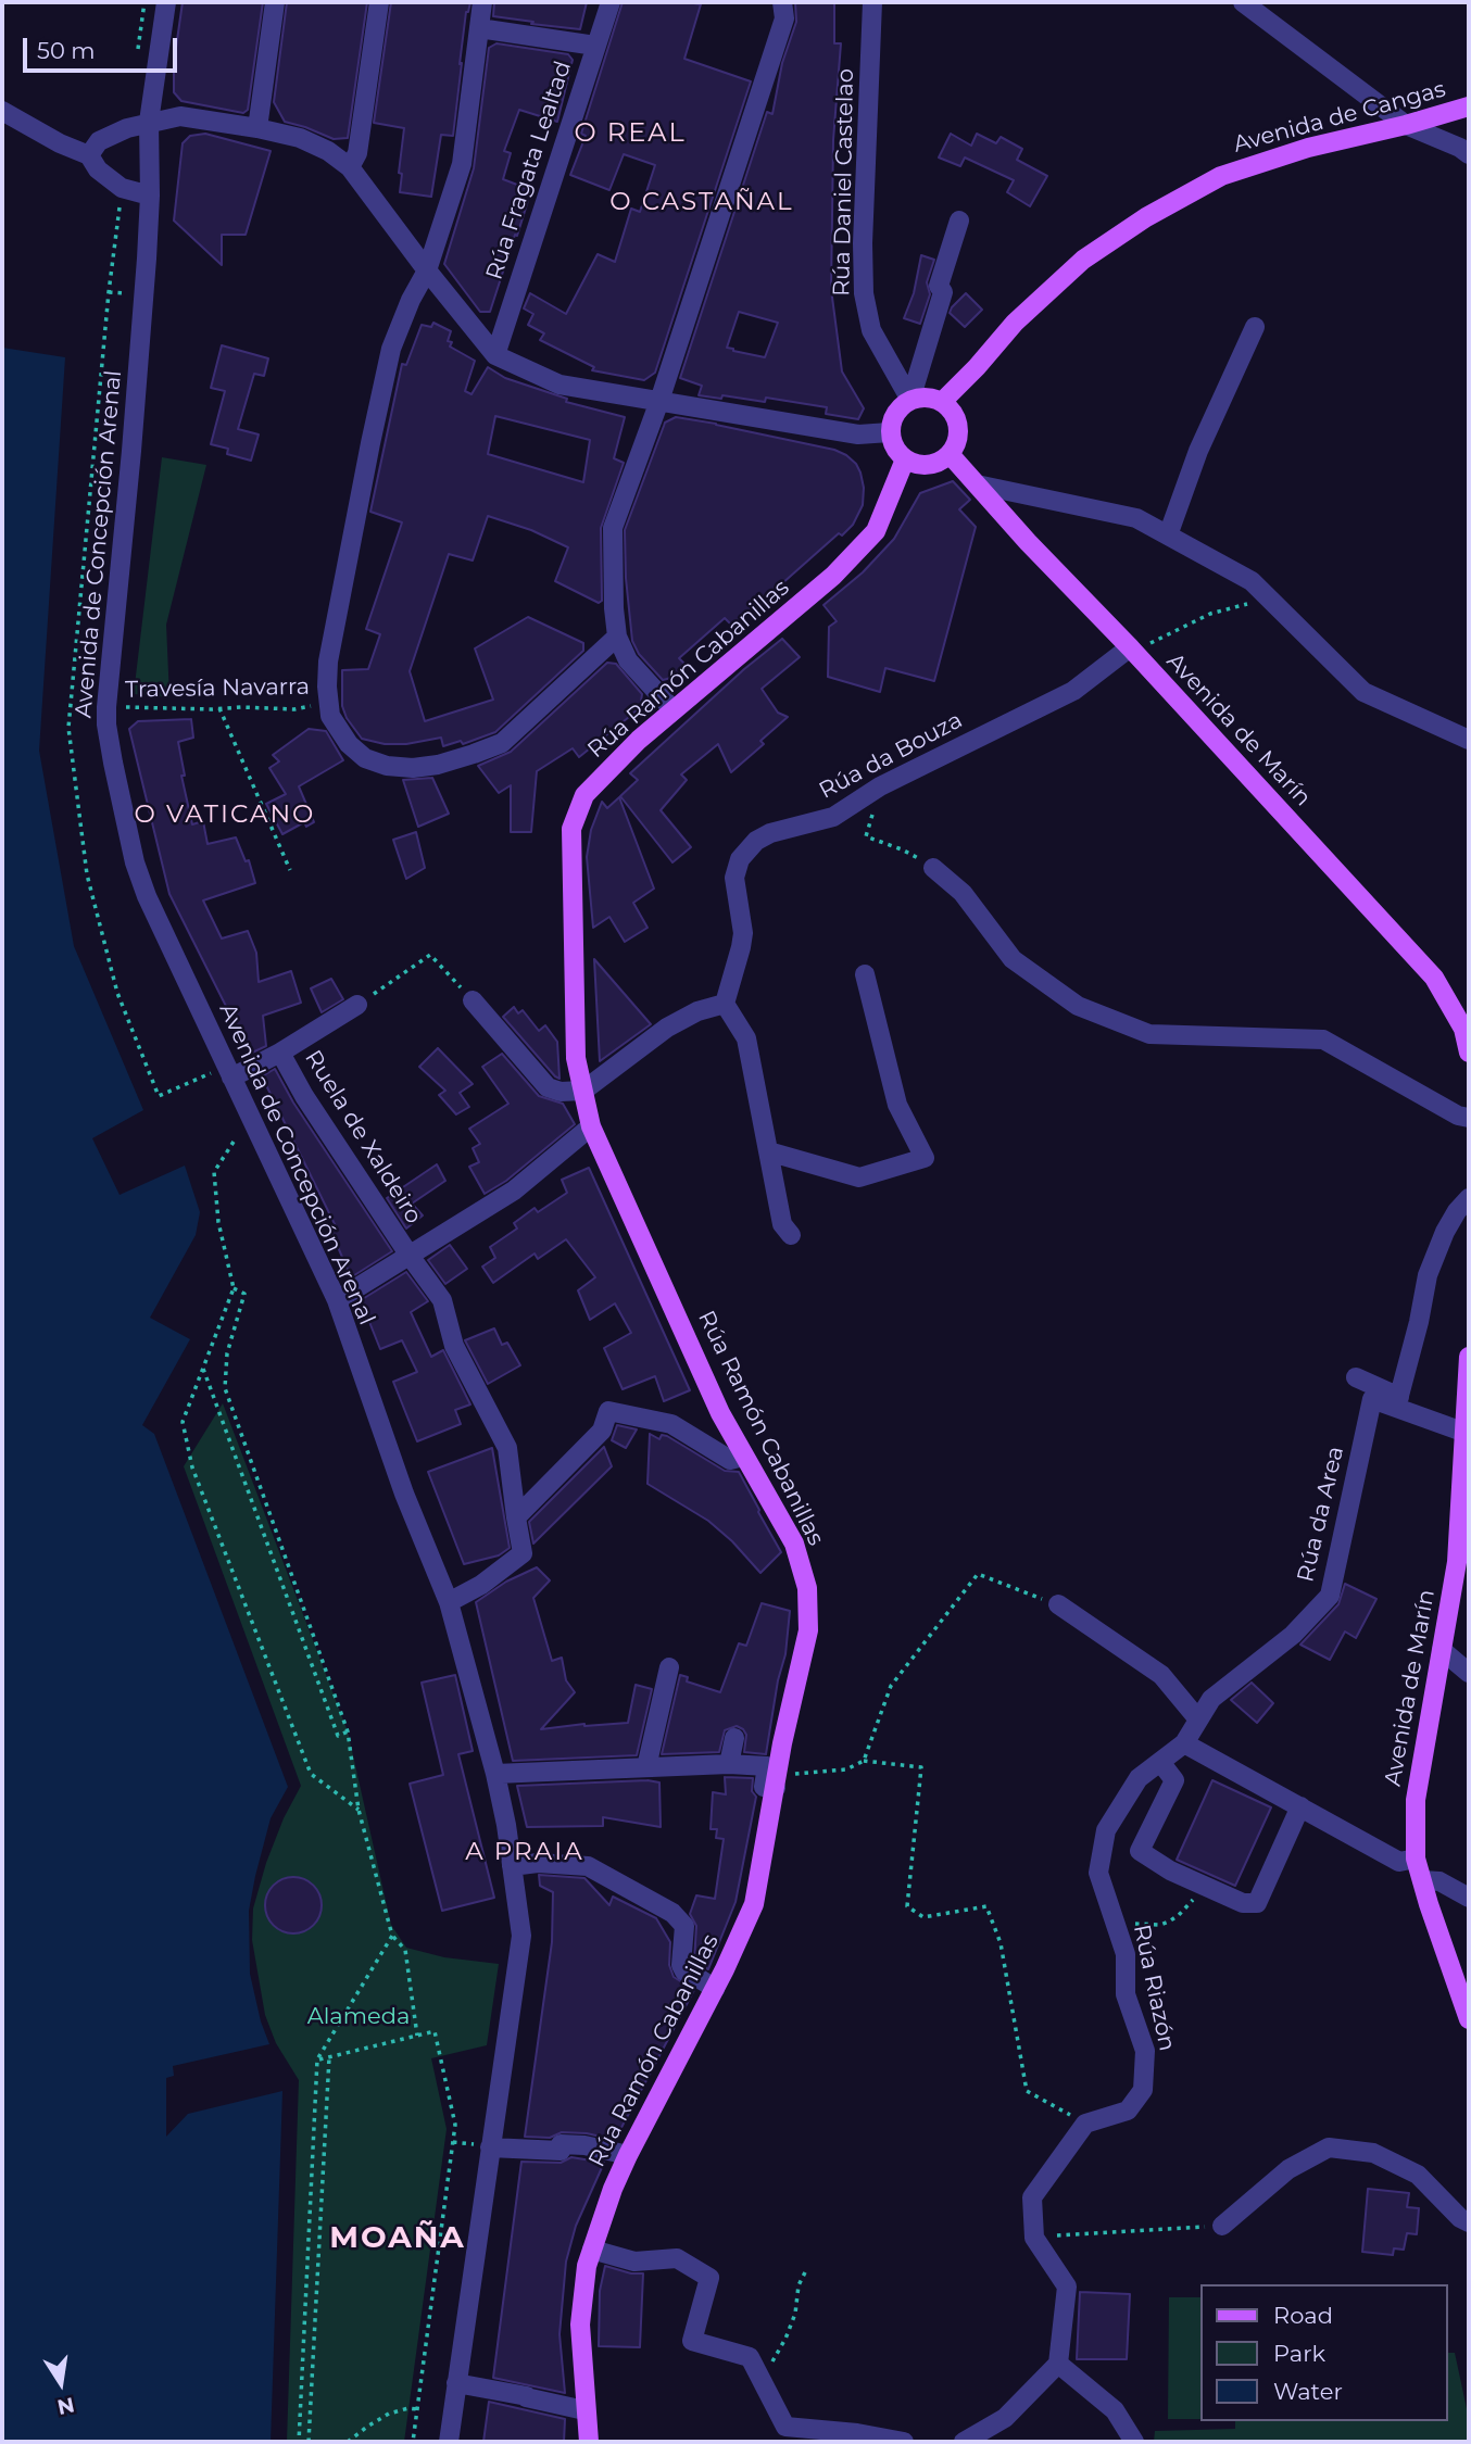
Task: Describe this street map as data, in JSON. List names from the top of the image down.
{
  "streets": {
    "main road": ["Avenida de Cangas", "Rúa Ramón Cabanillas", "Avenida de Marín"],
    "street": [
      "Rúa Fragata Lealtad",
      "Rúa Daniel Castelao",
      "Avenida de Concepción Arenal",
      "Rúa da Bouza",
      "Ruela de Xaldeiro",
      "Rúa da Area",
      "Rúa Riazón"
    ],
    "path": ["Travesía Navarra"]
  },
  "crossings": [
    ["Avenida de Cangas", "Rúa Daniel Castelao"],
    ["Avenida de Cangas", "Rúa Ramón Cabanillas"],
    ["Avenida de Cangas", "Avenida de Marín"],
    ["Rúa Daniel Castelao", "Rúa Ramón Cabanillas"],
    ["Rúa Daniel Castelao", "Avenida de Marín"],
    ["Avenida de Concepción Arenal", "Travesía Navarra"],
    ["Avenida de Concepción Arenal", "Ruela de Xaldeiro"],
    ["Rúa Ramón Cabanillas", "Avenida de Marín"],
    ["Avenida de Marín", "Rúa da Bouza"],
    ["Avenida de Marín", "Rúa da Area"],
    ["Rúa da Area", "Rúa Riazón"]
  ],
  "districts": [
    "O REAL",
    "O CASTAÑAL",
    "O VATICANO",
    "A PRAIA",
    "MOAÑA"
  ],
  "parks": ["Alameda"],
  "legend": ["Road", "Park", "Water"],
  "scale_bar": "50 m",
  "north": "bottom"
}
